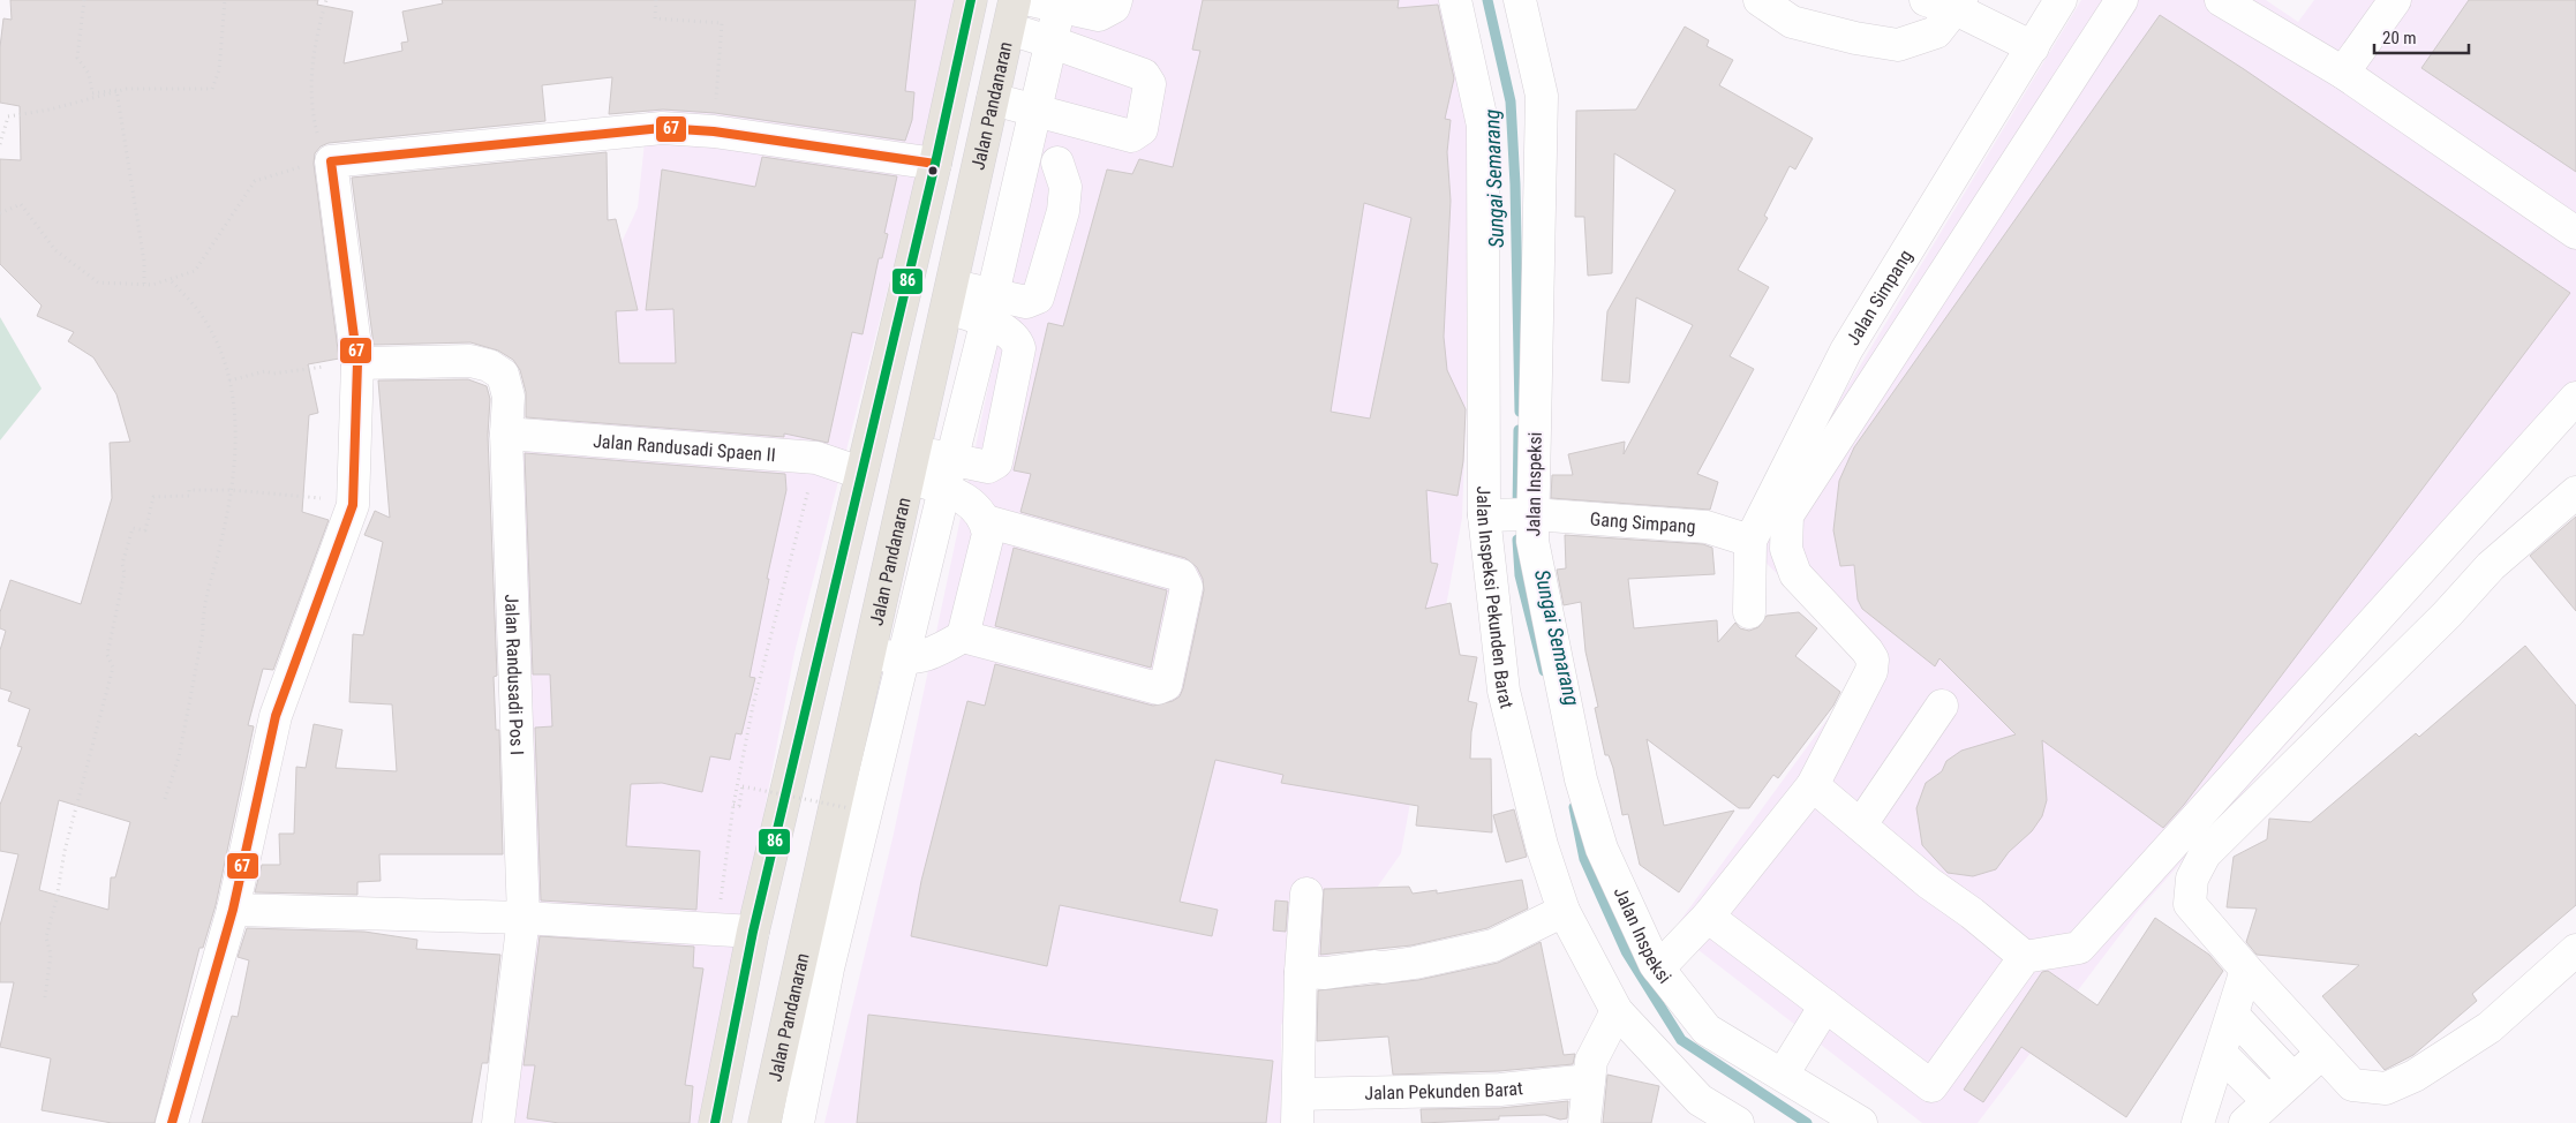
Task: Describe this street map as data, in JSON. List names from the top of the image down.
{
  "streets": {
    "main road": ["Jalan Pandanaran"],
    "street": [
      "Jalan Simpang",
      "Jalan Randusadi Spaen II",
      "Jalan Inspeksi",
      "Gang Simpang",
      "Jalan Inspeksi Pekunden Barat",
      "Jalan Randusadi Pos I",
      "Jalan Pekunden Barat"
    ]
  },
  "crossings": [
    ["Jalan Simpang", "Gang Simpang"],
    ["Jalan Randusadi Spaen II", "Jalan Randusadi Pos I"],
    ["Jalan Inspeksi", "Gang Simpang"],
    ["Gang Simpang", "Jalan Inspeksi Pekunden Barat"]
  ],
  "water": ["Sungai Semarang"],
  "lines": ["transit line 86", "transit line 67"],
  "scale_bar": "20 m"
}
